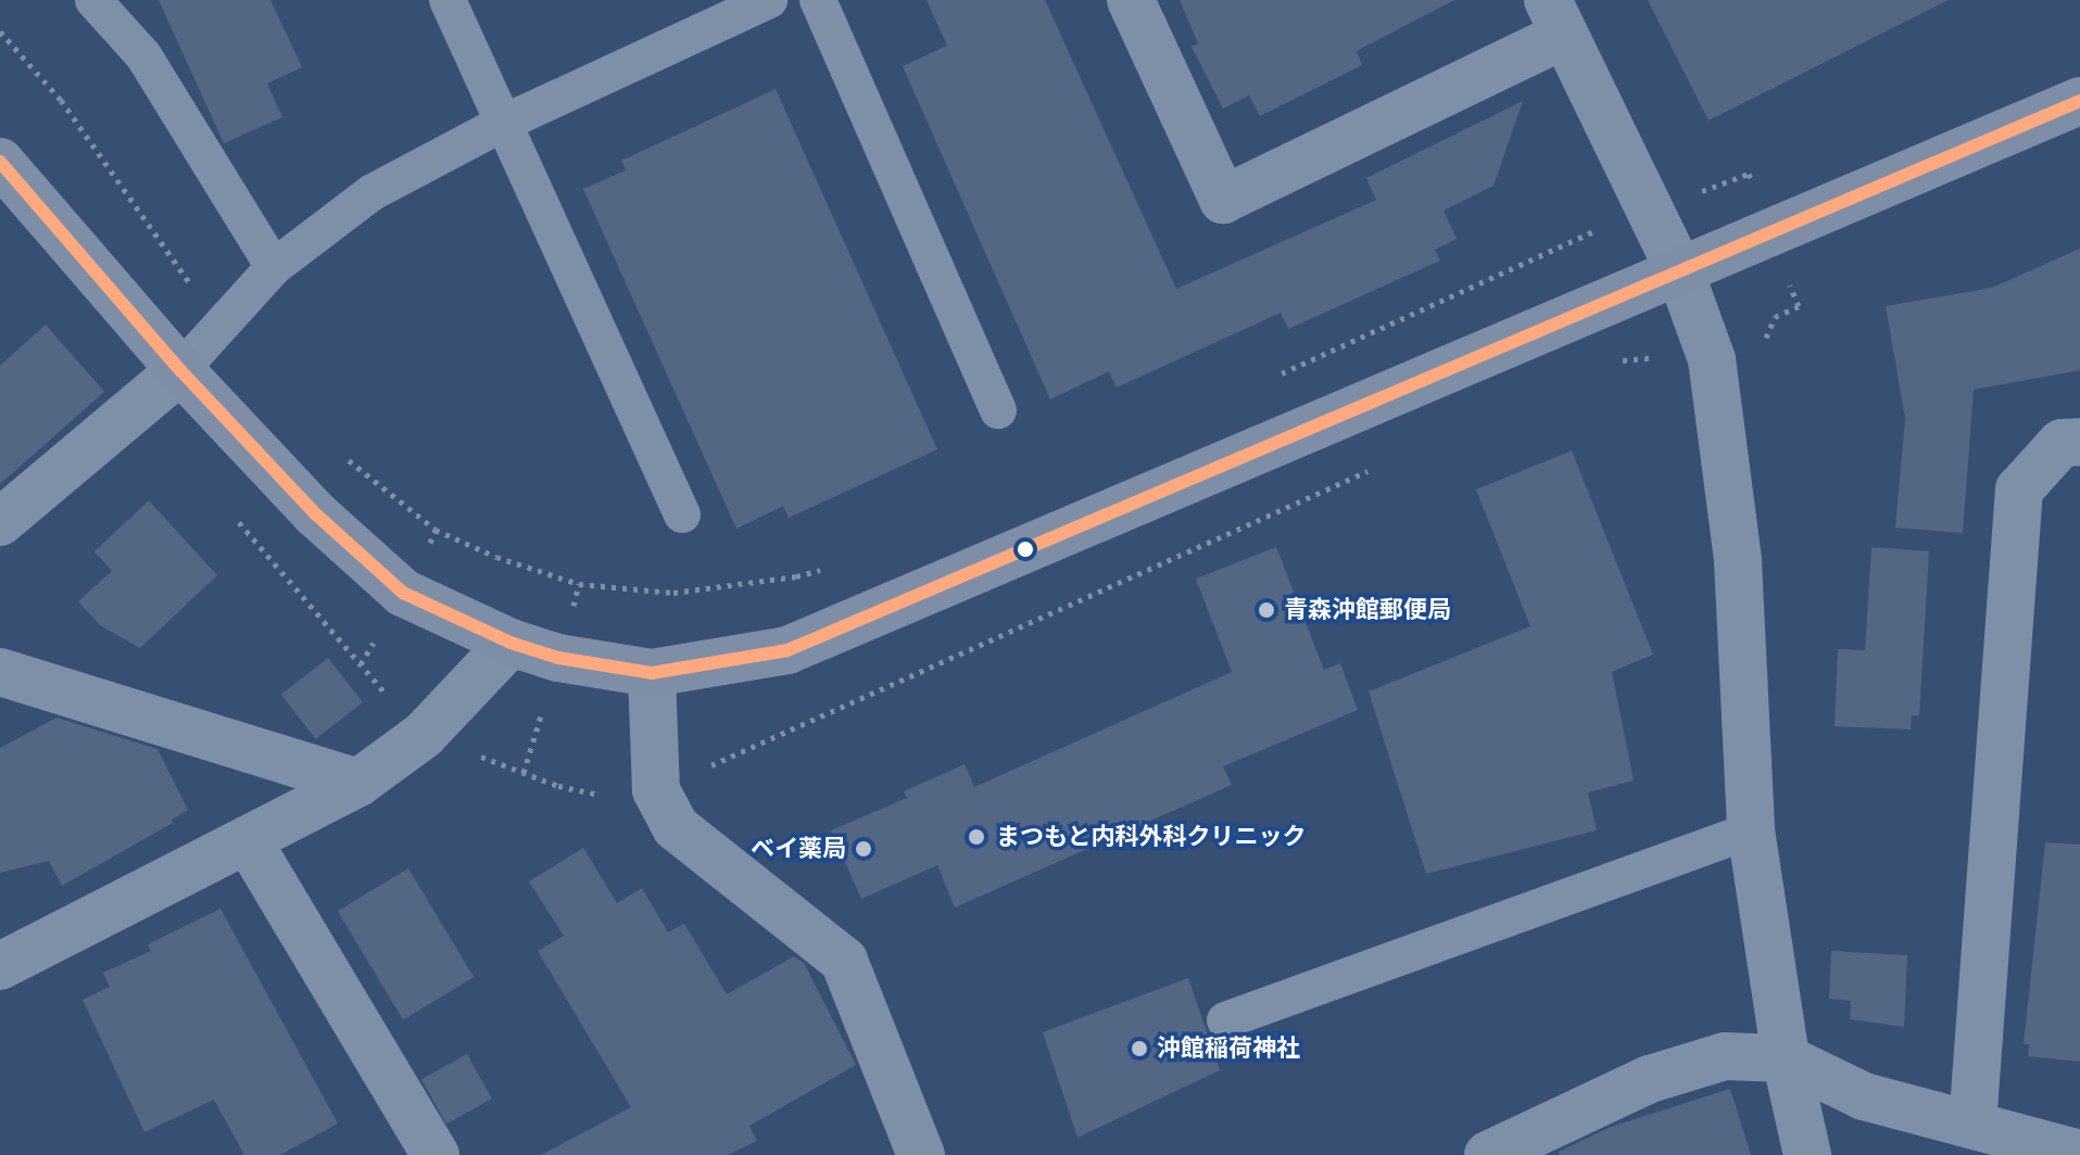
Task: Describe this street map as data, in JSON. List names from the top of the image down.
{
  "places": [
    "青森沖館郵便局",
    "まつもと内科外科クリニック",
    "ベイ薬局",
    "沖館稲荷神社"
  ]
}
